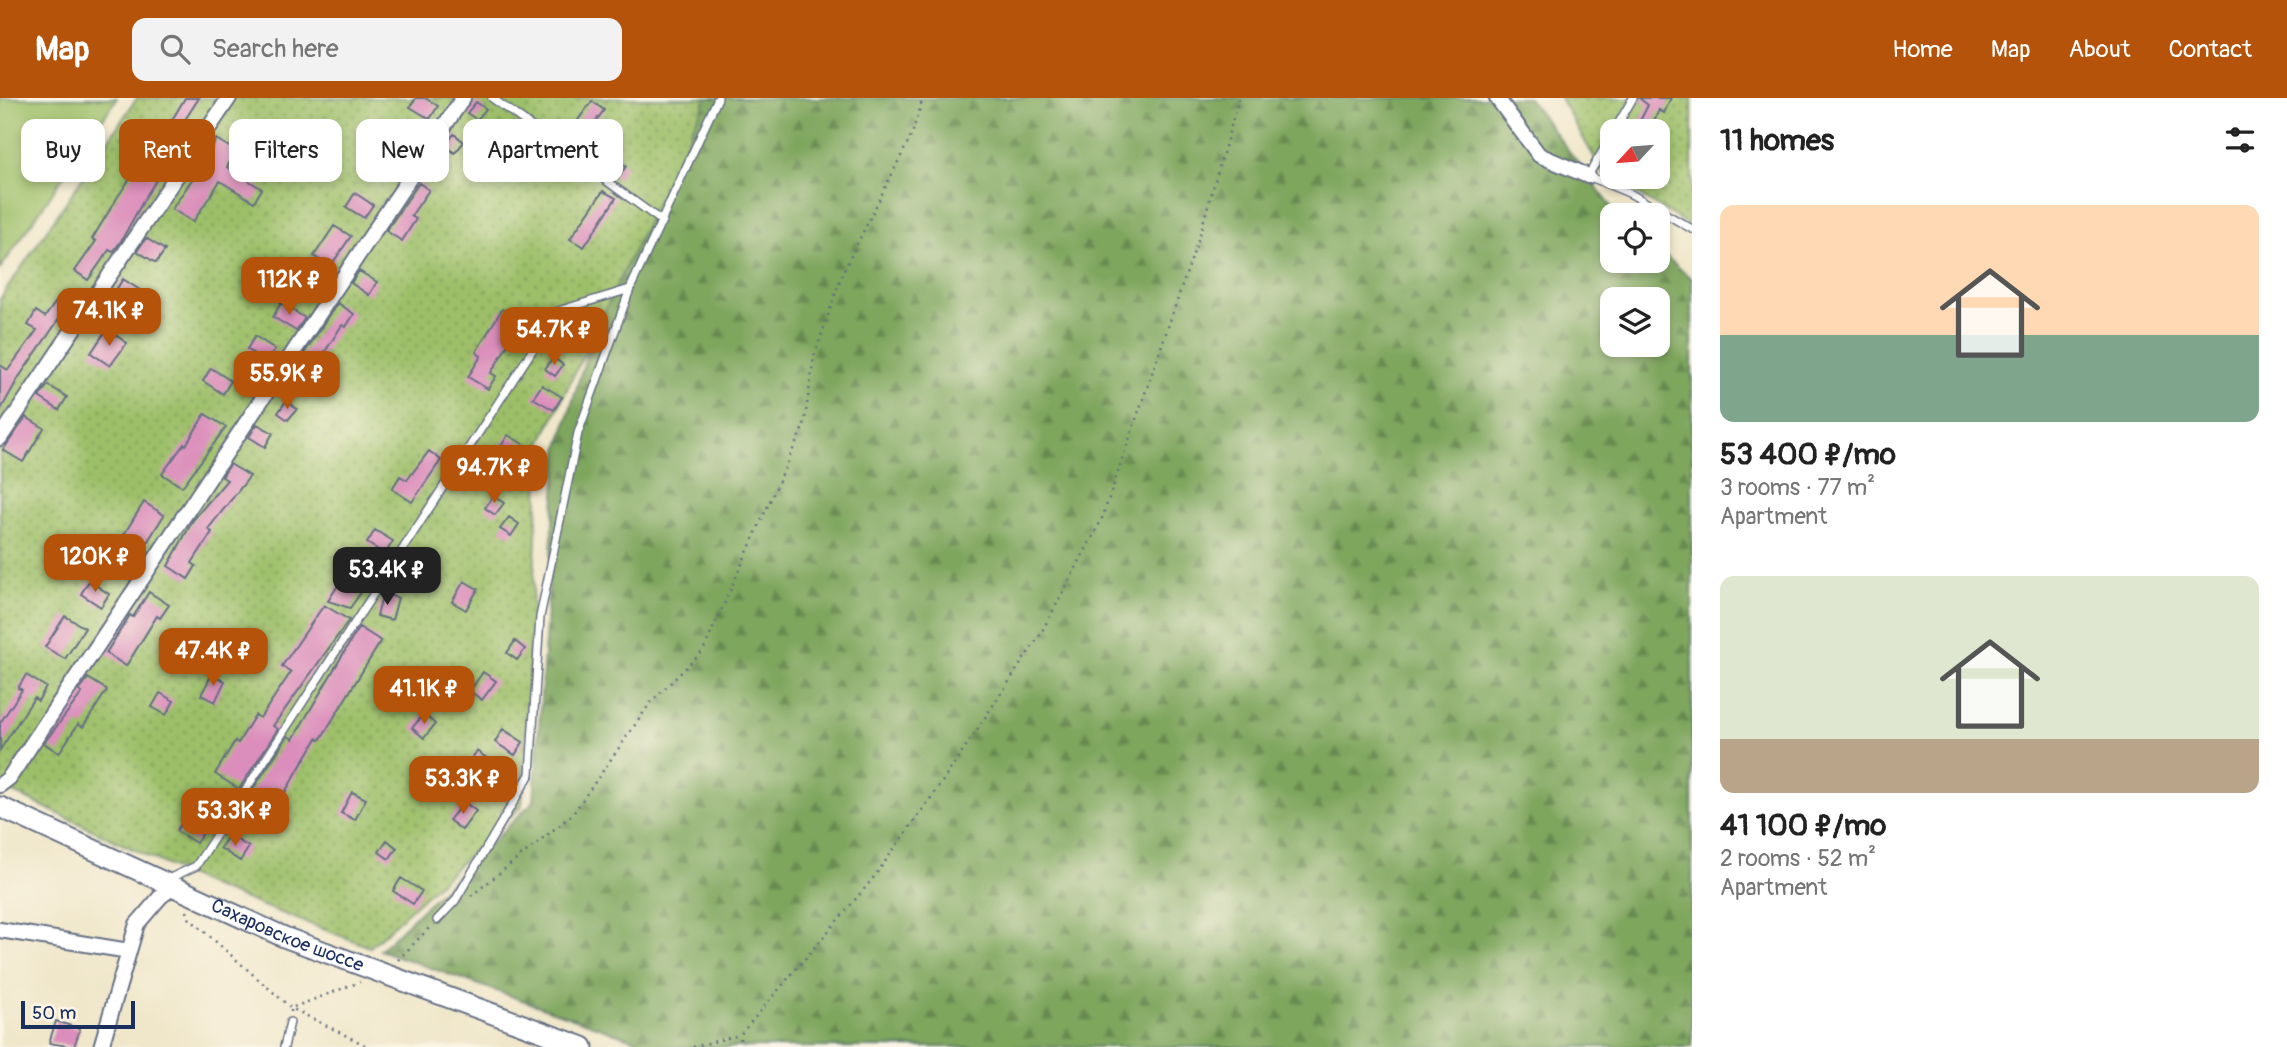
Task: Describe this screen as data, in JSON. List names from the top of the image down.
{
  "streets": {
    "main road": ["Сахаровское шоссе"]
  },
  "scale_bar": "50 m",
  "north": "bottom left",
  "page": {
    "header": "Map",
    "search": "Search here",
    "nav": [
      "Home",
      "Map",
      "About",
      "Contact"
    ],
    "heading": "11 homes",
    "chip": [
      "Buy",
      "Rent",
      "Filters",
      "New",
      "Apartment"
    ],
    "list": [
      {
        "name": "53 400 ₽/mo",
        "note": "3 rooms · 77 m² · Apartment"
      },
      {
        "name": "41 100 ₽/mo",
        "note": "2 rooms · 52 m² · Apartment"
      }
    ],
    "price": [
      "112K ₽",
      "74.1K ₽",
      "54.7K ₽",
      "55.9K ₽",
      "94.7K ₽",
      "120K ₽",
      "53.4K ₽",
      "47.4K ₽",
      "41.1K ₽",
      "53.3K ₽",
      "53.3K ₽"
    ],
    "scale": "50 m"
  }
}
